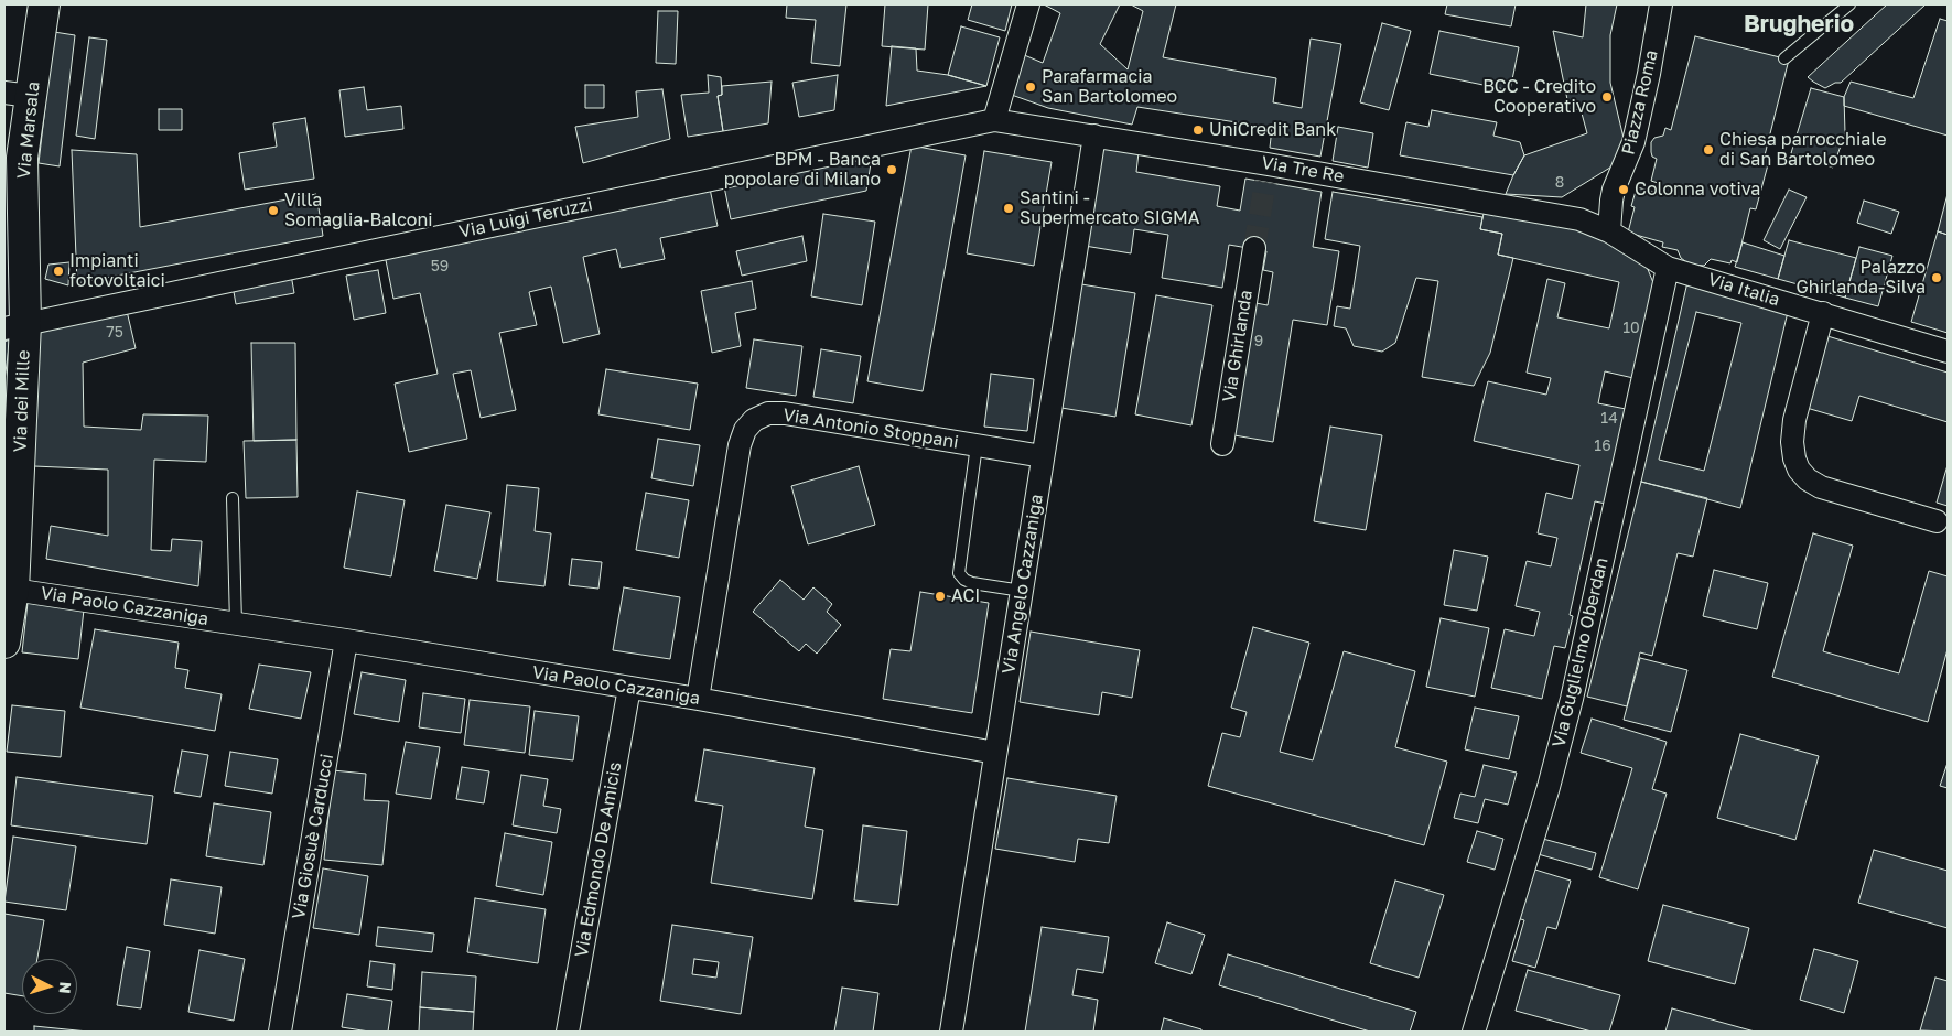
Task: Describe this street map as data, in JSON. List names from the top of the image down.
{
  "streets": {
    "main road": ["Via Marsala", "Via dei Mille"],
    "street": [
      "Piazza Roma",
      "Via Tre Re",
      "Via Luigi Teruzzi",
      "Via Italia",
      "Via Ghirlanda",
      "Via Antonio Stoppani",
      "Via Angelo Cazzaniga",
      "Via Paolo Cazzaniga",
      "Via Guglielmo Oberdan",
      "Via Giosuè Carducci",
      "Via Edmondo De Amicis"
    ]
  },
  "crossings": [
    ["Piazza Roma", "Via Tre Re"],
    ["Piazza Roma", "Via Italia"],
    ["Via Marsala", "Via Luigi Teruzzi"],
    ["Via Marsala", "Via dei Mille"],
    ["Via Tre Re", "Via Luigi Teruzzi"],
    ["Via Tre Re", "Via Italia"],
    ["Via Tre Re", "Via Angelo Cazzaniga"],
    ["Via Luigi Teruzzi", "Via dei Mille"],
    ["Via Italia", "Via Guglielmo Oberdan"],
    ["Via dei Mille", "Via Paolo Cazzaniga"],
    ["Via Antonio Stoppani", "Via Angelo Cazzaniga"],
    ["Via Antonio Stoppani", "Via Paolo Cazzaniga"],
    ["Via Angelo Cazzaniga", "Via Paolo Cazzaniga"],
    ["Via Paolo Cazzaniga", "Via Giosuè Carducci"],
    ["Via Paolo Cazzaniga", "Via Edmondo De Amicis"]
  ],
  "districts": ["Brugherio"],
  "places": [
    "Parafarmacia San Bartolomeo",
    "BCC - Credito Cooperativo",
    "UniCredit Bank",
    "Chiesa parrocchiale di San Bartolomeo",
    "BPM - Banca popolare di Milano",
    "Colonna votiva",
    "Santini - Supermercato SIGMA",
    "Villa Somaglia-Balconi",
    "Impianti fotovoltaici",
    "Palazzo Ghirlanda-Silva",
    "ACI"
  ],
  "house_numbers": [
    "8",
    "59",
    "10",
    "75",
    "9",
    "14",
    "16"
  ],
  "north": "right"
}
